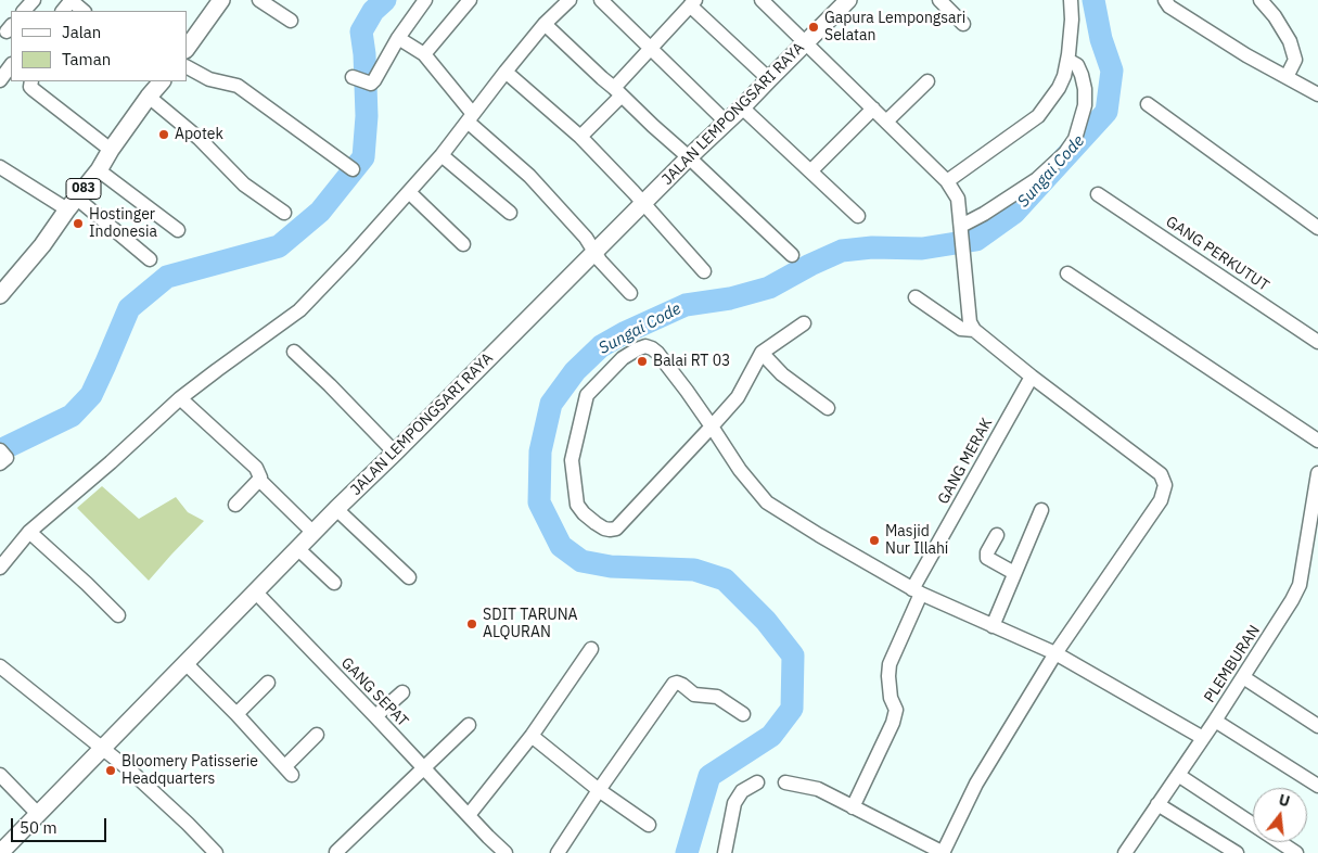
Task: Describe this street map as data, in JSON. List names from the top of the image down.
{
  "streets": {
    "main road": ["JALAN LEMPONGSARI RAYA", "083"],
    "street": [
      "GANG PERKUTUT",
      "GANG MERAK",
      "PLEMBURAN",
      "GANG SEPAT"
    ]
  },
  "crossings": [
    ["JALAN LEMPONGSARI RAYA", "GANG SEPAT"]
  ],
  "water": ["Sungai Code"],
  "places": [
    "Gapura Lempongsari Selatan",
    "Apotek",
    "Hostinger Indonesia",
    "Balai RT 03",
    "Masjid Nur Illahi",
    "SDIT TARUNA ALQURAN",
    "Bloomery Patisserie Headquarters"
  ],
  "legend": ["Jalan", "Taman"],
  "scale_bar": "50 m",
  "north": "top"
}
